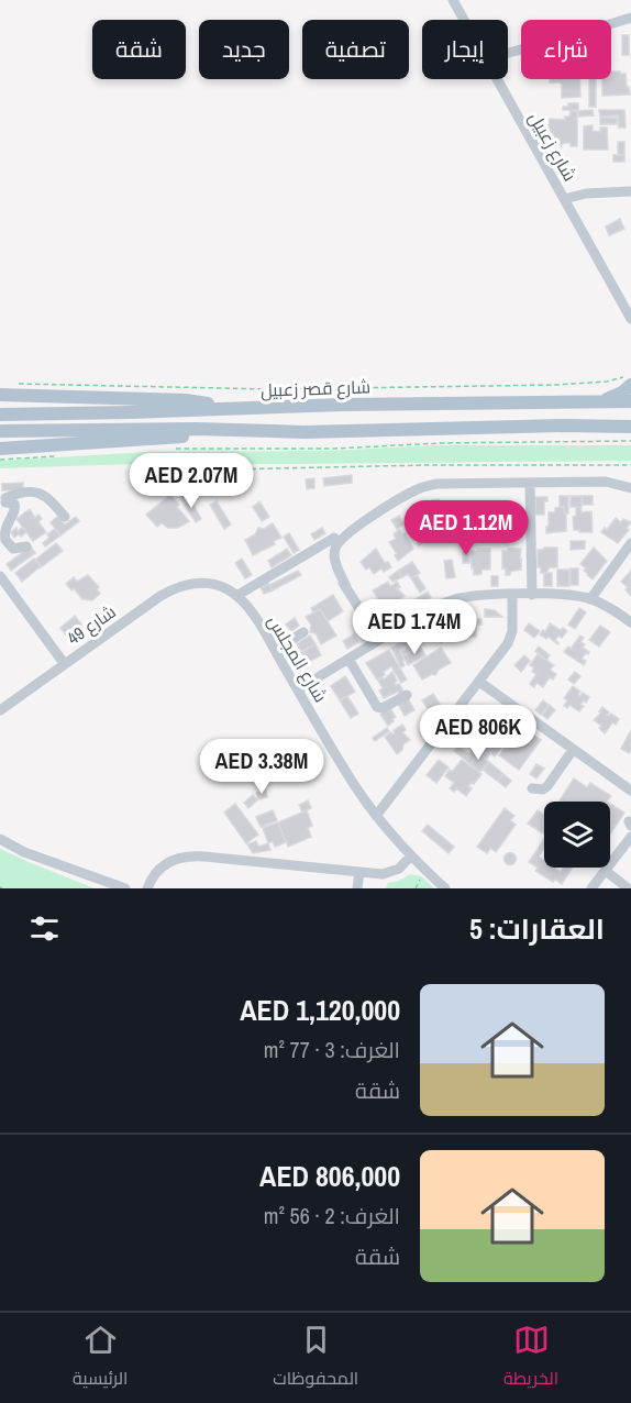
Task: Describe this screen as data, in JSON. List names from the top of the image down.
{
  "streets": {
    "main road": ["شارع قصر زعبيل"],
    "street": ["شارع زعبيل", "شارع 49", "شارع المجلس"]
  },
  "crossings": [
    ["شارع 49", "شارع المجلس"]
  ],
  "page": {
    "chip": [
      "شراء",
      "إيجار",
      "تصفية",
      "جديد",
      "شقة"
    ],
    "price": [
      "AED 2.07M",
      "AED 1.12M",
      "AED 1.74M",
      "AED 806K",
      "AED 3.38M"
    ],
    "heading": "العقارات: 5",
    "list": [
      {
        "name": "AED 1,120,000",
        "note": "الغرف: 3 · 77 m² · شقة"
      },
      {
        "name": "AED 806,000",
        "note": "الغرف: 2 · 56 m² · شقة"
      }
    ],
    "tabs": ["الخريطة", "المحفوظات", "الرئيسية"]
  }
}
